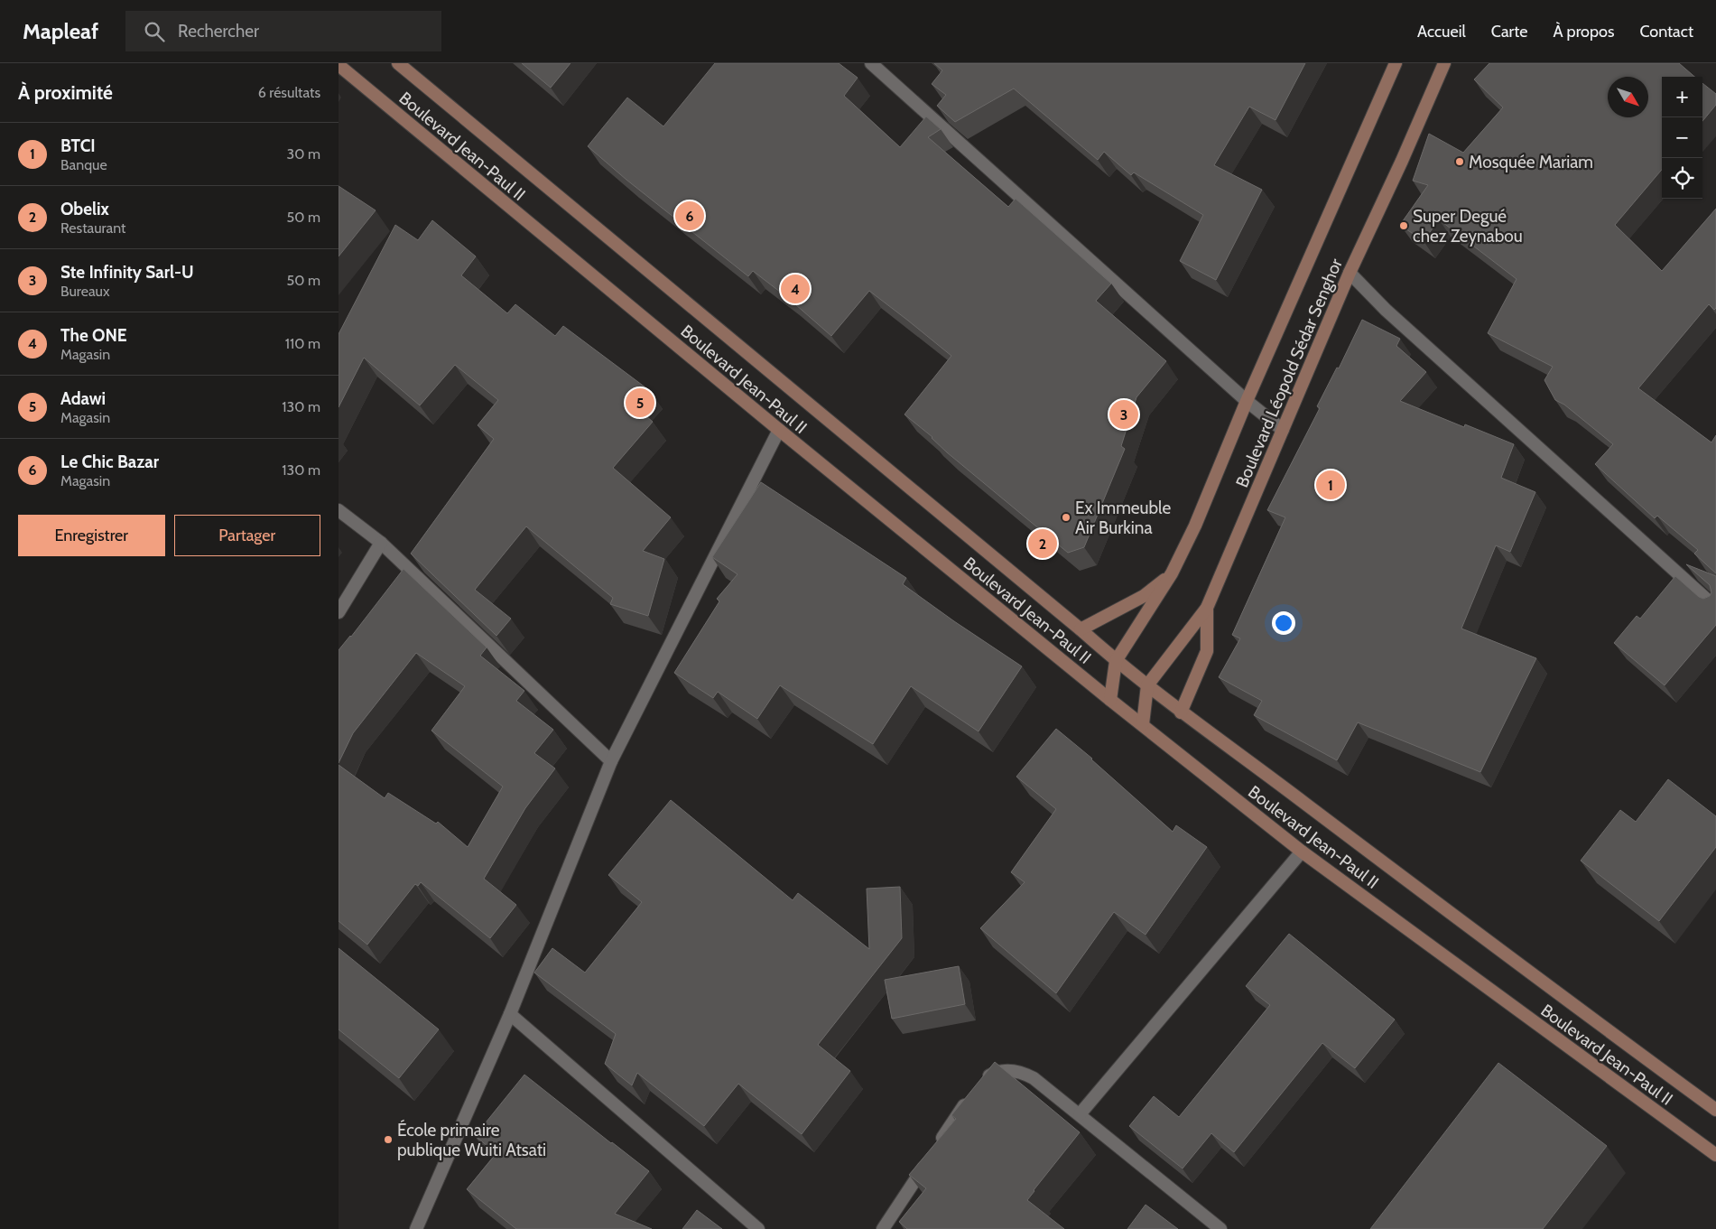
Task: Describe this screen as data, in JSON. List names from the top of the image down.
{
  "streets": {
    "main road": ["Boulevard Jean-Paul II", "Boulevard Léopold Sédar Senghor"]
  },
  "crossings": [
    ["Boulevard Jean-Paul II", "Boulevard Léopold Sédar Senghor"]
  ],
  "places": [
    "Mosquée Mariam",
    "Super Degué chez Zeynabou",
    "Ex Immeuble Air Burkina",
    "École primaire publique Wuiti Atsati"
  ],
  "north": "bottom right",
  "page": {
    "header": "Mapleaf",
    "search": "Rechercher",
    "nav": [
      "Accueil",
      "Carte",
      "À propos",
      "Contact"
    ],
    "heading": ["À proximité", "6 résultats"],
    "map_buttons": ["+", "−"],
    "list": [
      {
        "mark": "1",
        "name": "BTCI",
        "note": "Banque",
        "value": "30 m"
      },
      {
        "mark": "2",
        "name": "Obelix",
        "note": "Restaurant",
        "value": "50 m"
      },
      {
        "mark": "3",
        "name": "Ste Infinity Sarl-U",
        "note": "Bureaux",
        "value": "50 m"
      },
      {
        "mark": "4",
        "name": "The ONE",
        "note": "Magasin",
        "value": "110 m"
      },
      {
        "mark": "5",
        "name": "Adawi",
        "note": "Magasin",
        "value": "130 m"
      },
      {
        "mark": "6",
        "name": "Le Chic Bazar",
        "note": "Magasin",
        "value": "130 m"
      }
    ],
    "pins": [
      "6",
      "4",
      "5",
      "3",
      "1",
      "2"
    ],
    "buttons": ["Enregistrer", "Partager"]
  }
}
